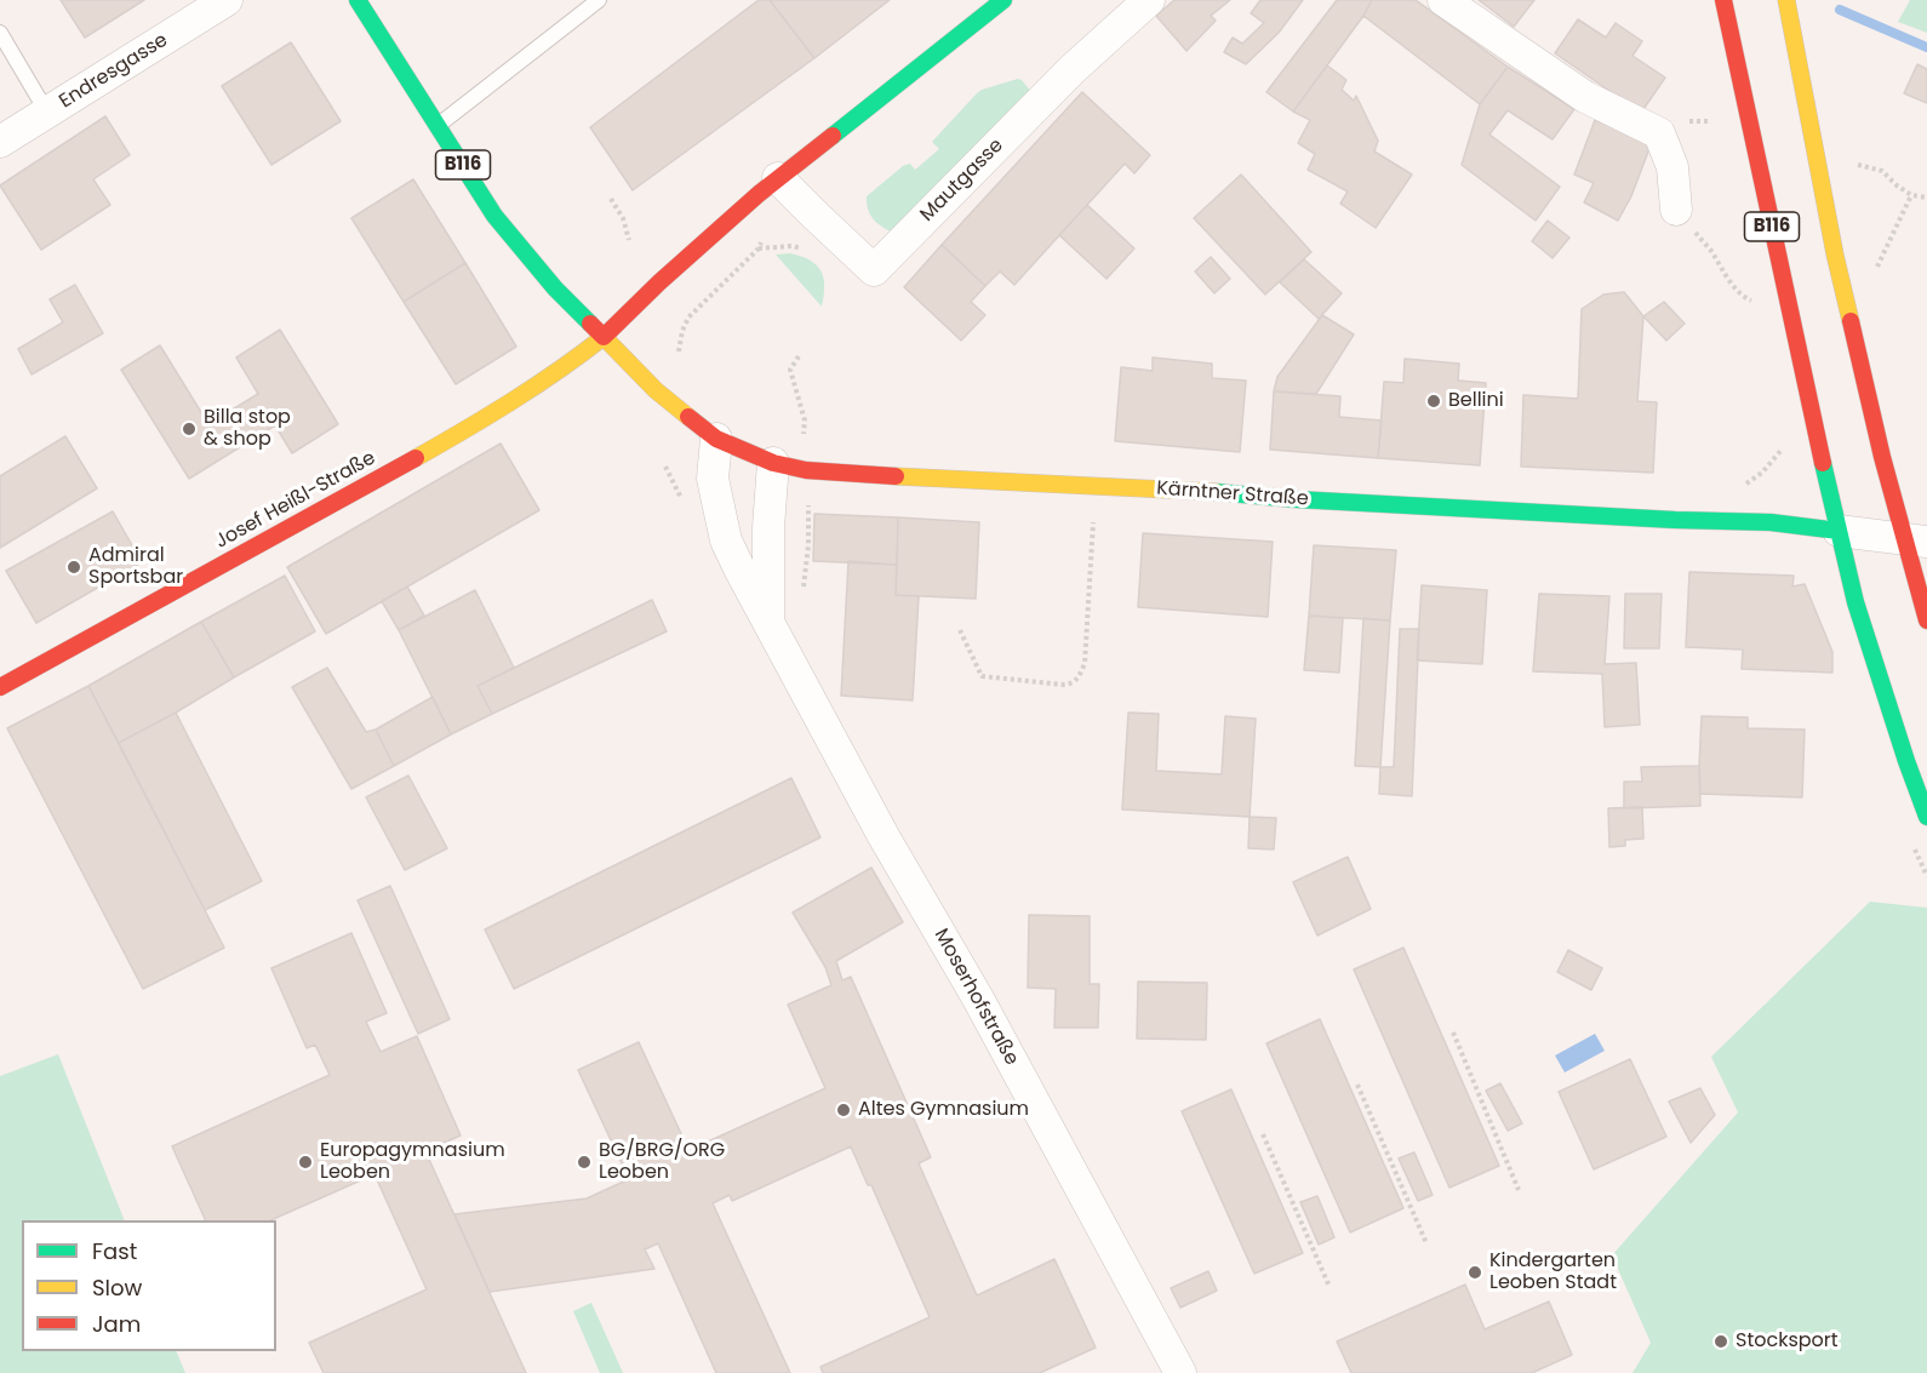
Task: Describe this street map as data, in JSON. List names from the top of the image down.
{
  "streets": {
    "main road": ["B116", "Kärntner Straße", "Josef Heißl-Straße"],
    "street": ["Endresgasse", "Mautgasse", "Moserhofstraße"]
  },
  "crossings": [
    ["B116", "Kärntner Straße"],
    ["B116", "Josef Heißl-Straße"],
    ["Kärntner Straße", "Josef Heißl-Straße"],
    ["Kärntner Straße", "Moserhofstraße"]
  ],
  "places": [
    "Bellini",
    "Billa stop & shop",
    "Admiral Sportsbar",
    "Altes Gymnasium",
    "Europagymnasium Leoben",
    "BG/BRG/ORG Leoben",
    "Kindergarten Leoben Stadt",
    "Stocksport"
  ],
  "legend": ["Fast", "Slow", "Jam"]
}
